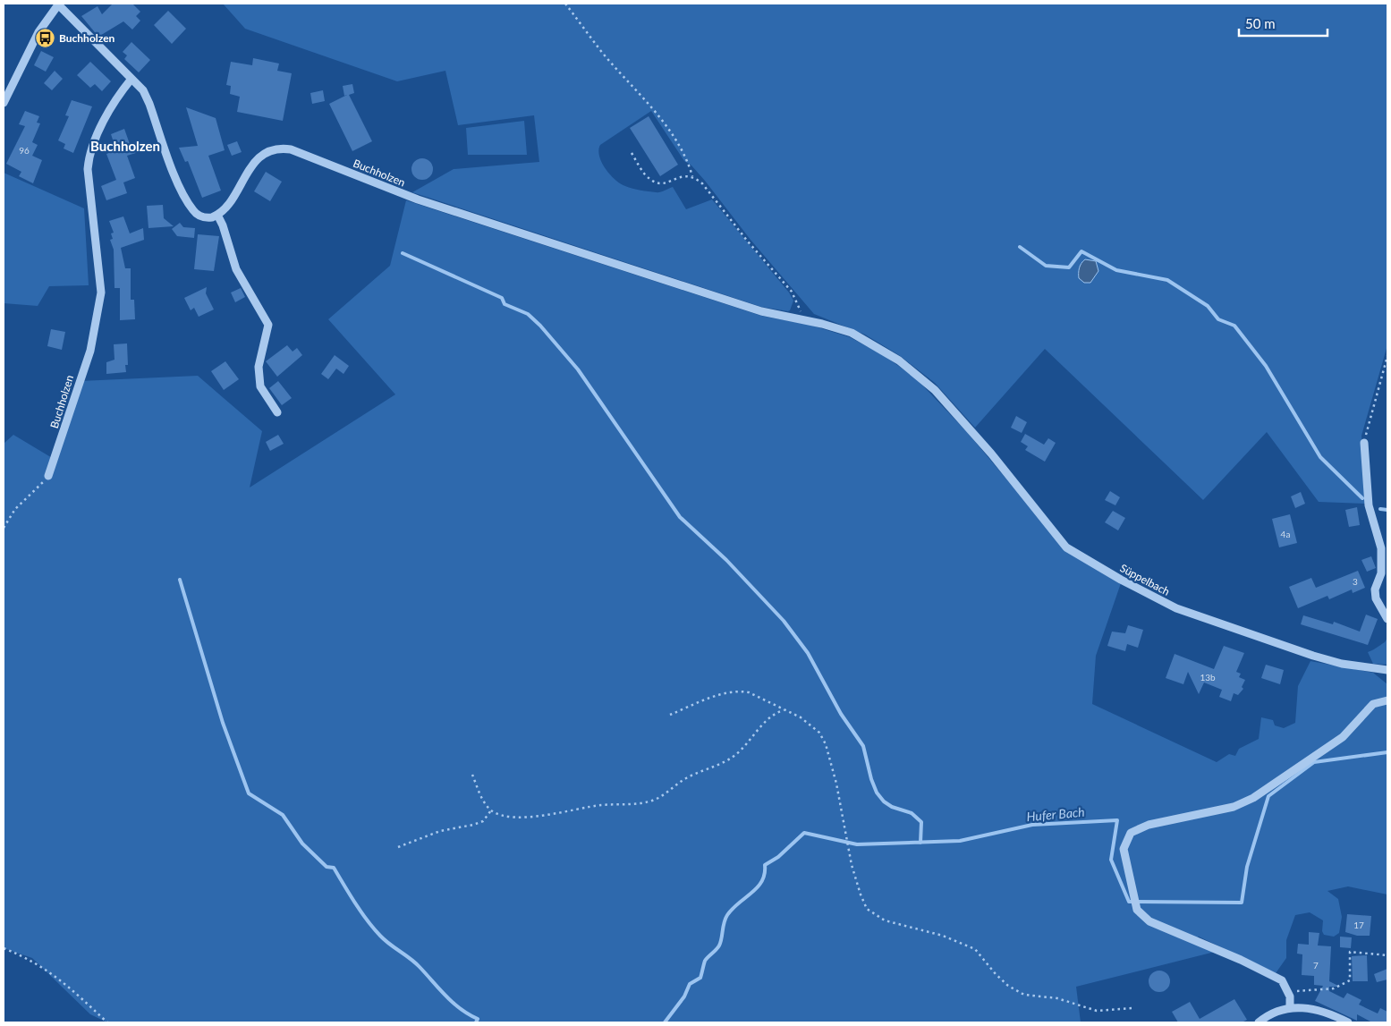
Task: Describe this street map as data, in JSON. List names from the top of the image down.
{
  "streets": {
    "street": ["Buchholzen", "Süppelbach"]
  },
  "crossings": [
    ["Buchholzen", "Süppelbach"]
  ],
  "districts": ["Buchholzen"],
  "water": ["Hufer Bach"],
  "places": {
    "bus stop": ["Buchholzen"]
  },
  "house_numbers": [
    "96",
    "4a",
    "3",
    "13b",
    "17",
    "7"
  ],
  "scale_bar": "50 m"
}
